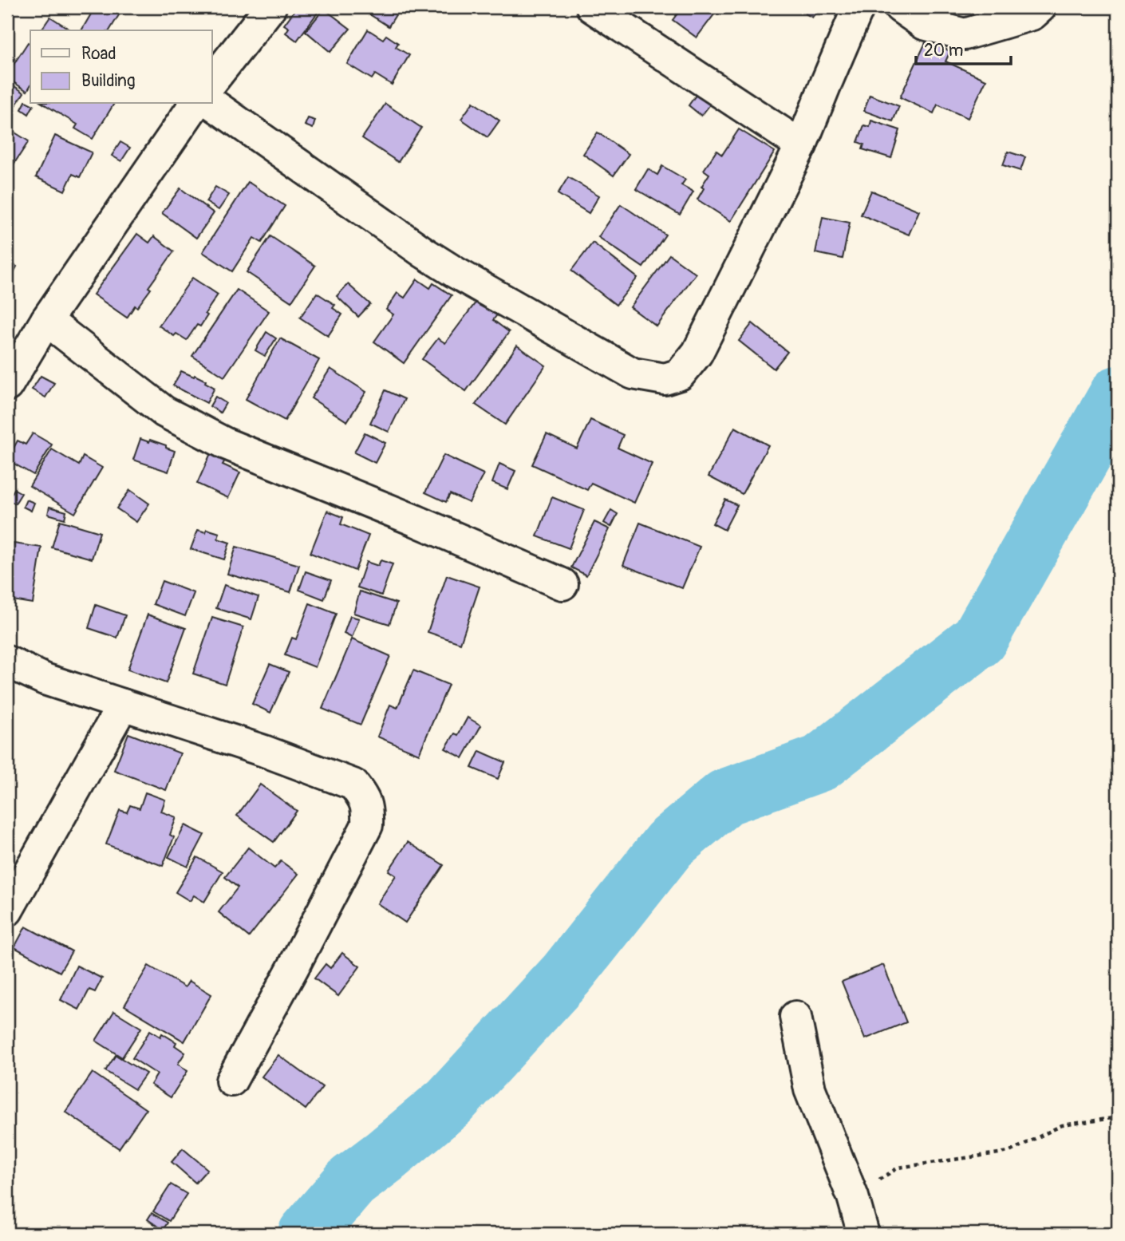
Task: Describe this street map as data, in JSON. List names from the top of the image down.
{
  "legend": ["Road", "Building"],
  "scale_bar": "20 m"
}
